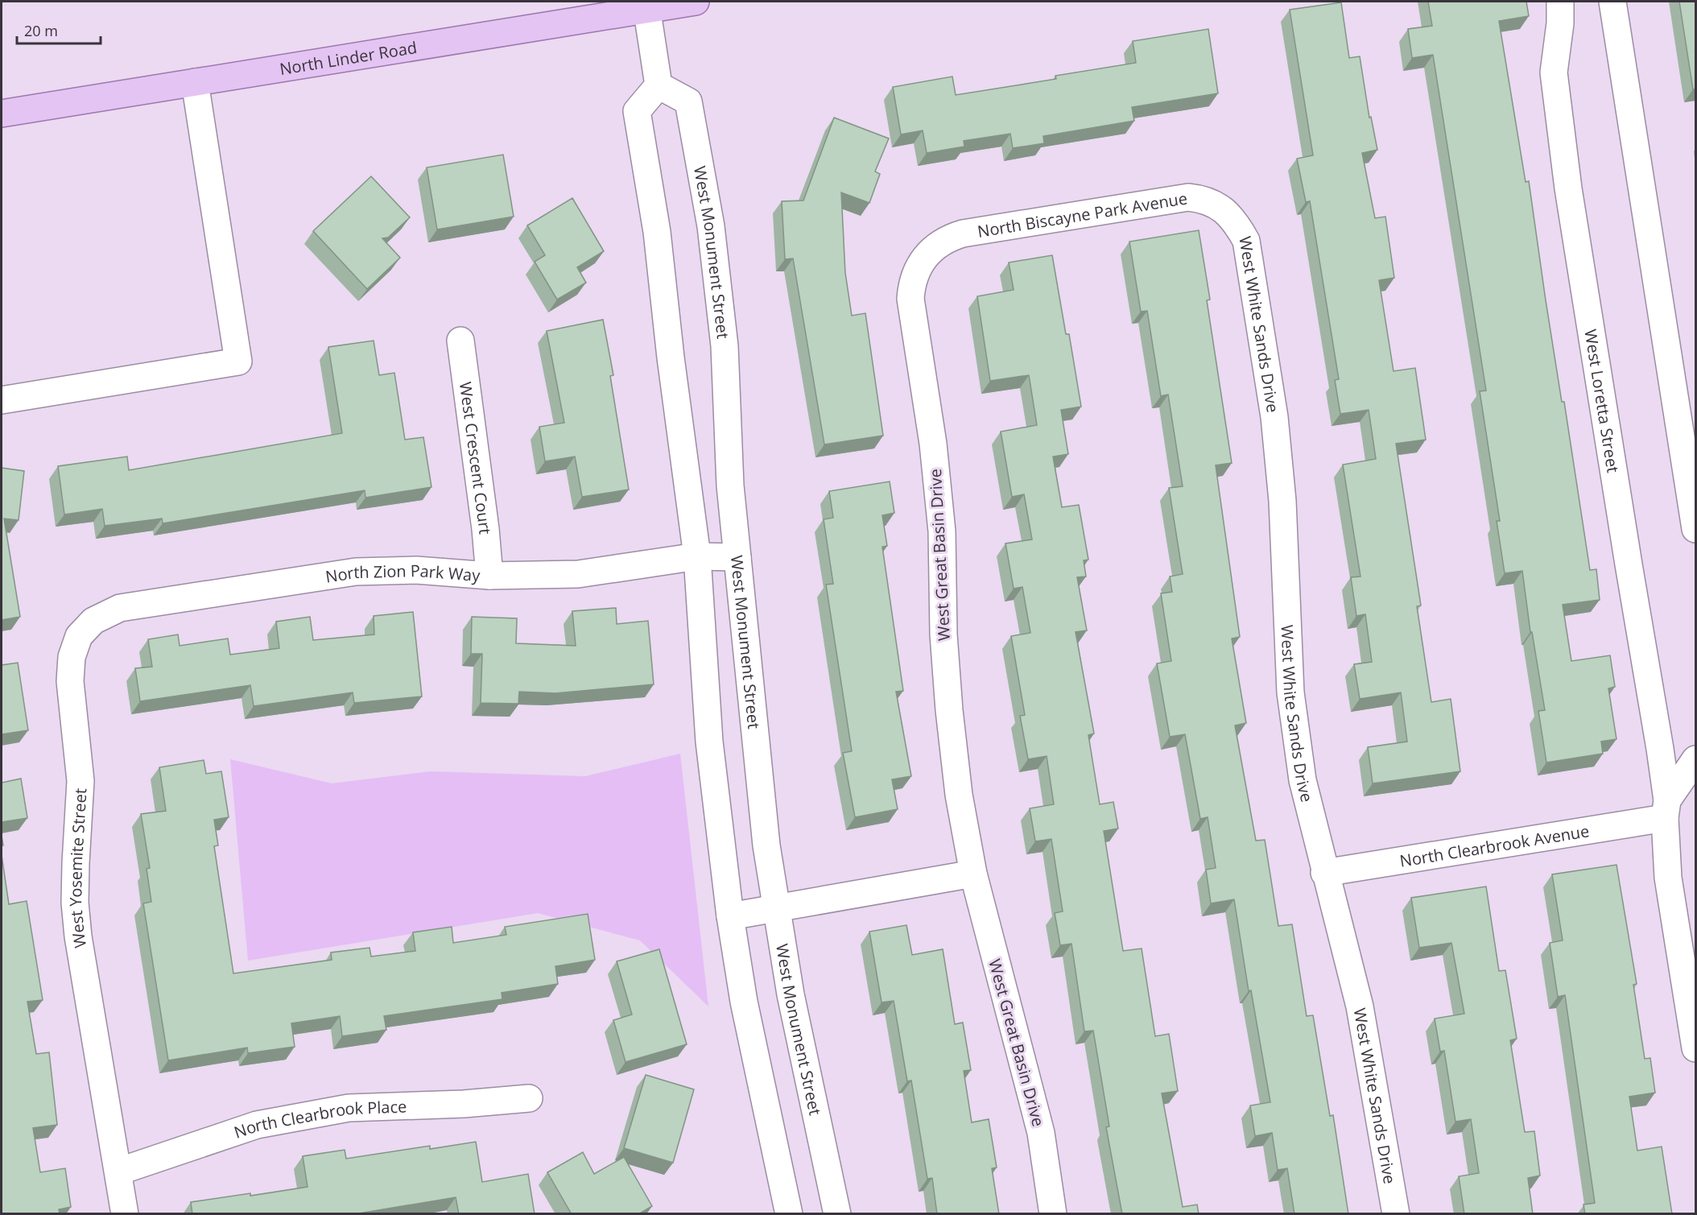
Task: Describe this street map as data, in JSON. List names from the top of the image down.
{
  "streets": {
    "main road": ["North Linder Road"],
    "street": [
      "North Biscayne Park Avenue",
      "West Monument Street",
      "West White Sands Drive",
      "West Loretta Street",
      "West Crescent Court",
      "West Great Basin Drive",
      "North Zion Park Way",
      "North Clearbrook Avenue",
      "West Yosemite Street",
      "North Clearbrook Place"
    ]
  },
  "crossings": [
    ["North Biscayne Park Avenue", "West White Sands Drive"],
    ["North Biscayne Park Avenue", "West Great Basin Drive"],
    ["West Monument Street", "North Zion Park Way"],
    ["West White Sands Drive", "North Clearbrook Avenue"],
    ["West Loretta Street", "North Clearbrook Avenue"],
    ["West Crescent Court", "North Zion Park Way"],
    ["North Zion Park Way", "West Yosemite Street"],
    ["West Yosemite Street", "North Clearbrook Place"]
  ],
  "scale_bar": "20 m"
}
